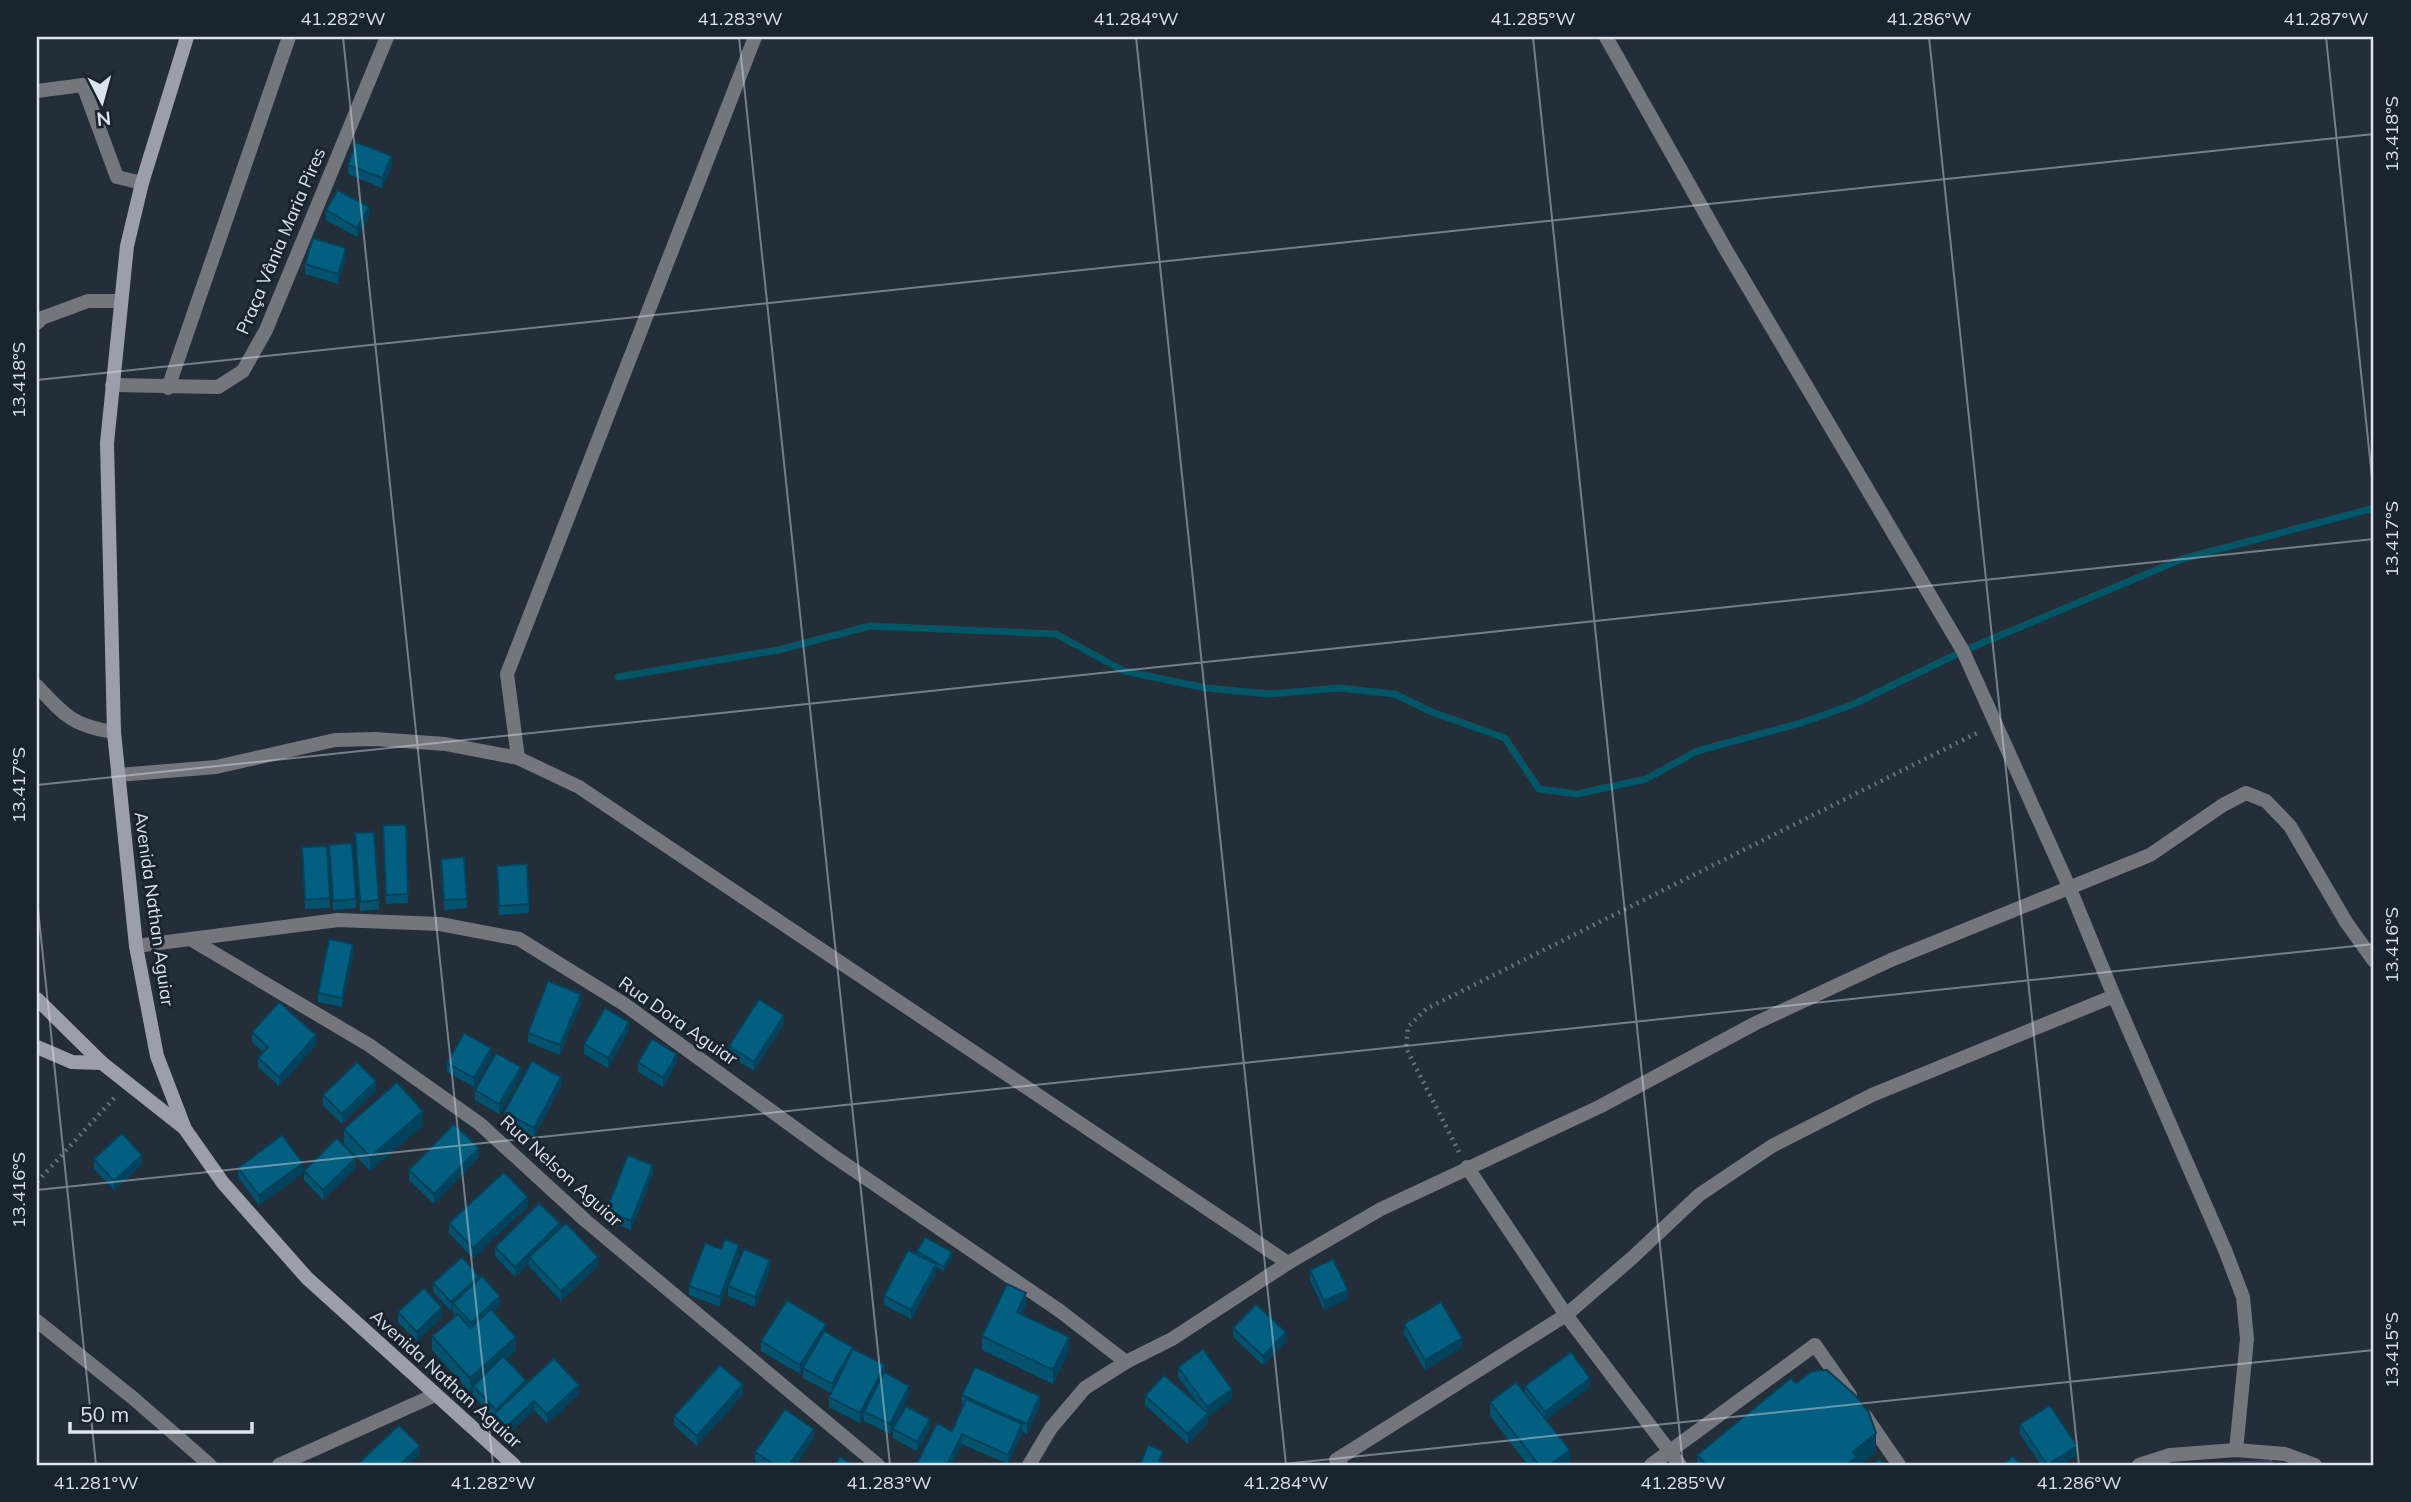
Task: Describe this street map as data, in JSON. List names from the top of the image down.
{
  "streets": {
    "main road": ["Avenida Nathan Aguiar"],
    "street": ["Praça Vânia Maria Pires", "Rua Dora Aguiar", "Rua Nelson Aguiar"]
  },
  "crossings": [
    ["Praça Vânia Maria Pires", "Avenida Nathan Aguiar"],
    ["Avenida Nathan Aguiar", "Rua Dora Aguiar"],
    ["Rua Dora Aguiar", "Rua Nelson Aguiar"]
  ],
  "scale_bar": "50 m",
  "north": "bottom",
  "coordinates": [
    "41.282°W",
    "41.283°W",
    "41.284°W",
    "41.285°W",
    "41.286°W",
    "41.287°W",
    "13.418°S",
    "13.417°S",
    "13.416°S",
    "13.415°S",
    "41.281°W"
  ]
}
